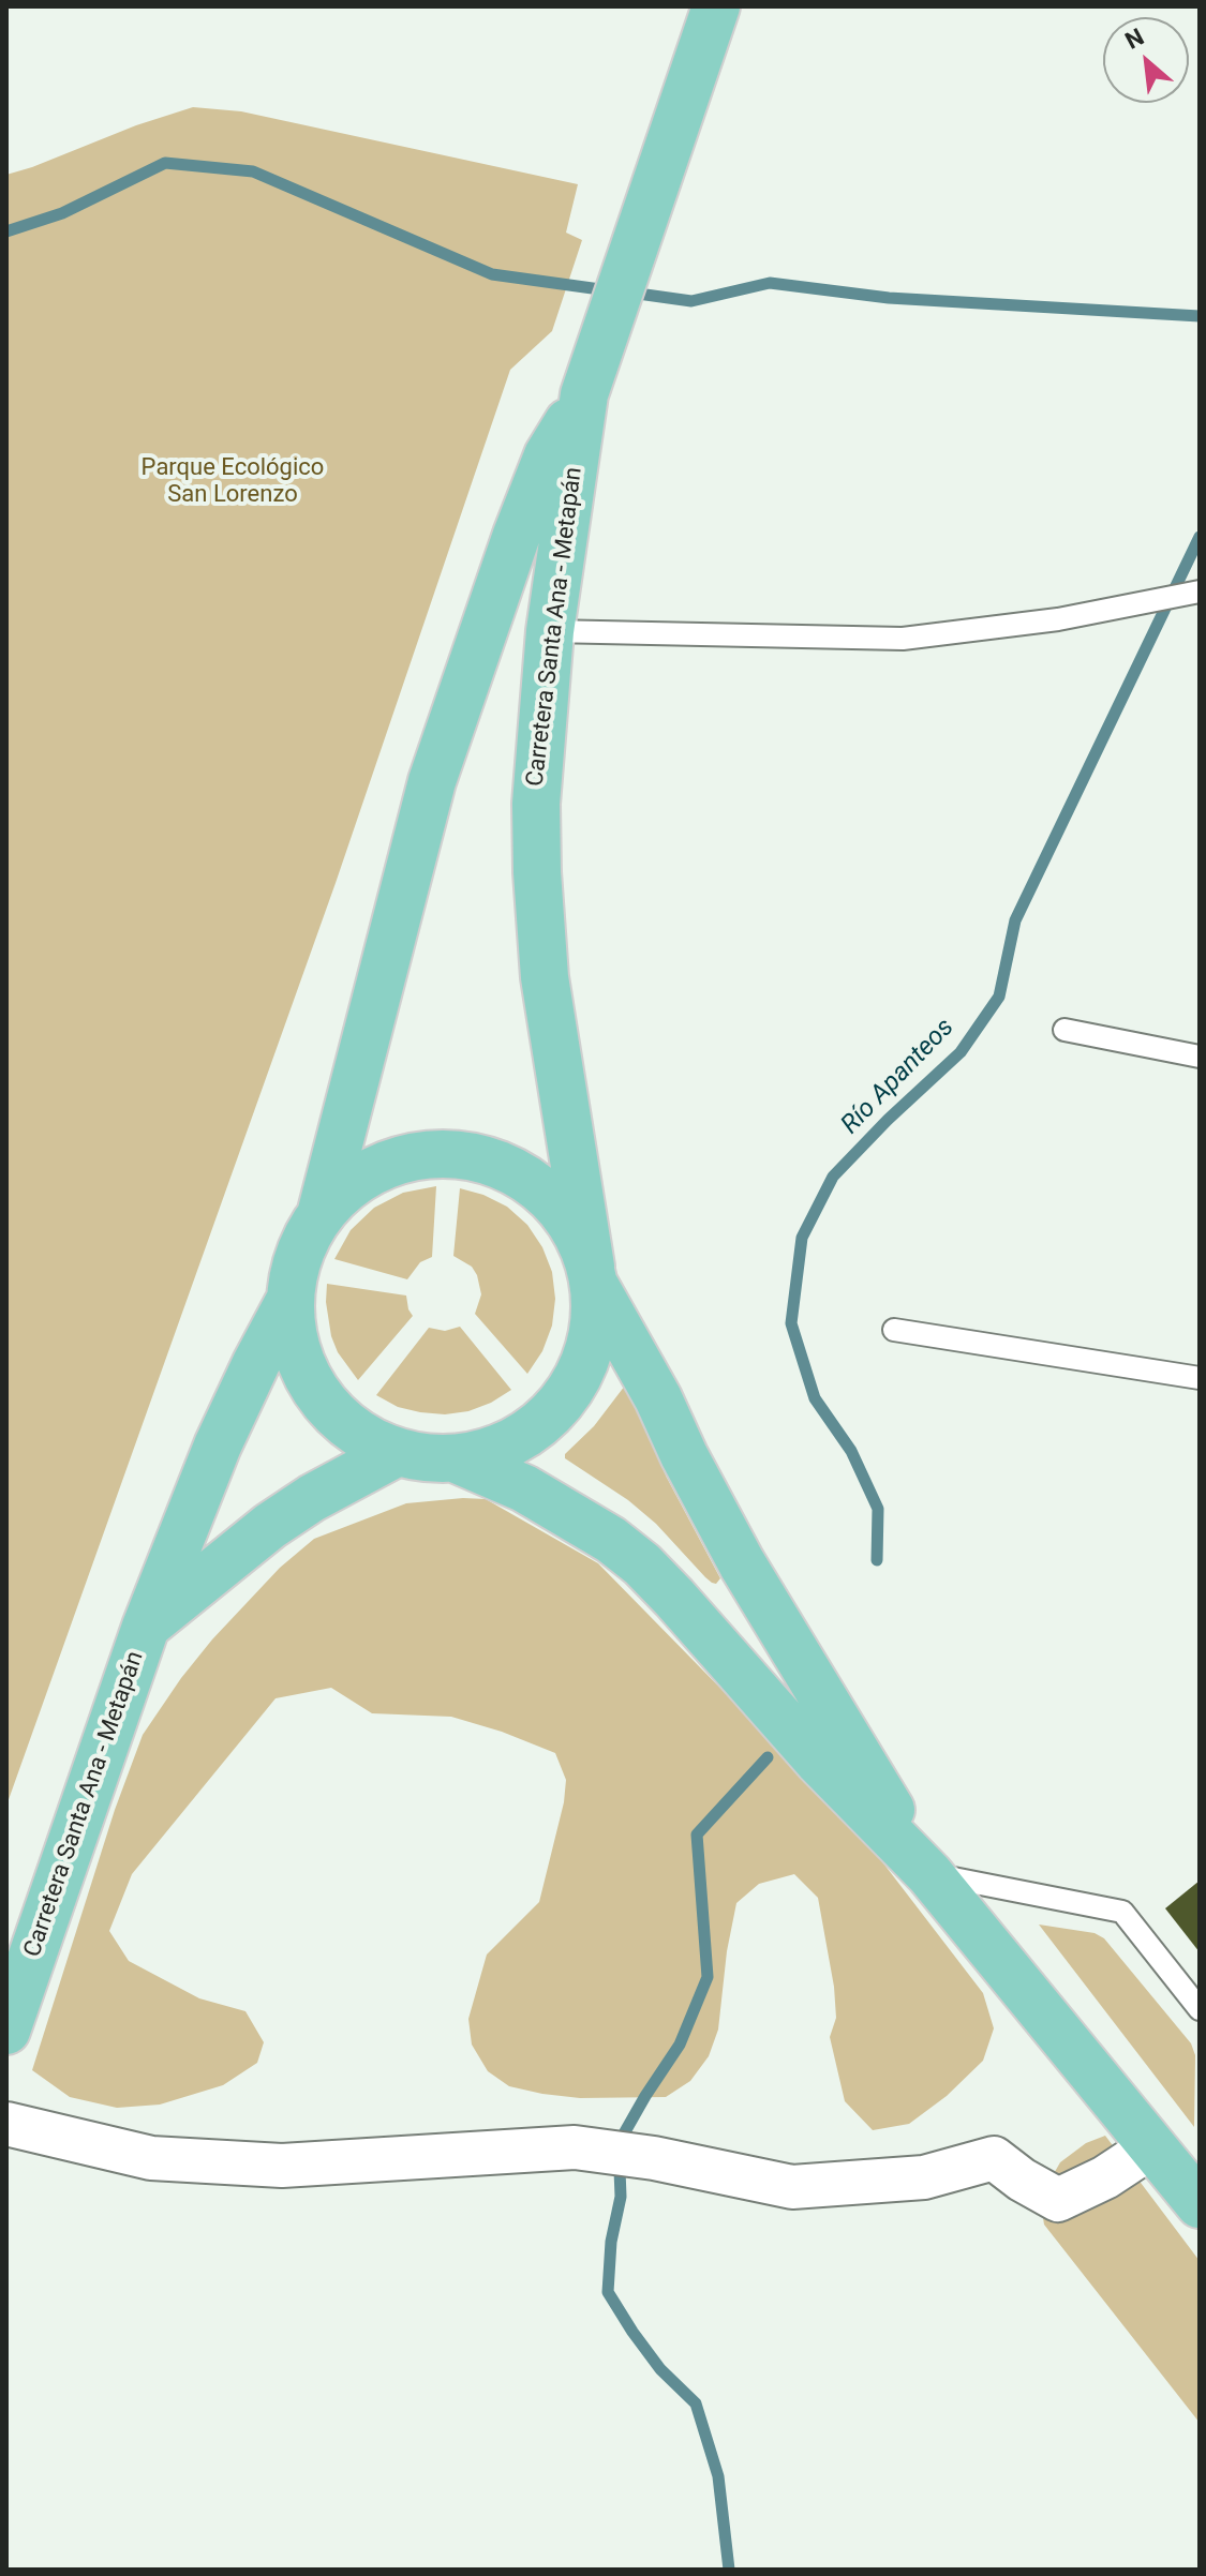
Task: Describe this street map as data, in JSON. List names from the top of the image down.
{
  "streets": {
    "main road": ["Carretera Santa Ana - Metapán"]
  },
  "water": ["Río Apanteos"],
  "parks": ["Parque Ecológico San Lorenzo"],
  "north": "top left"
}
